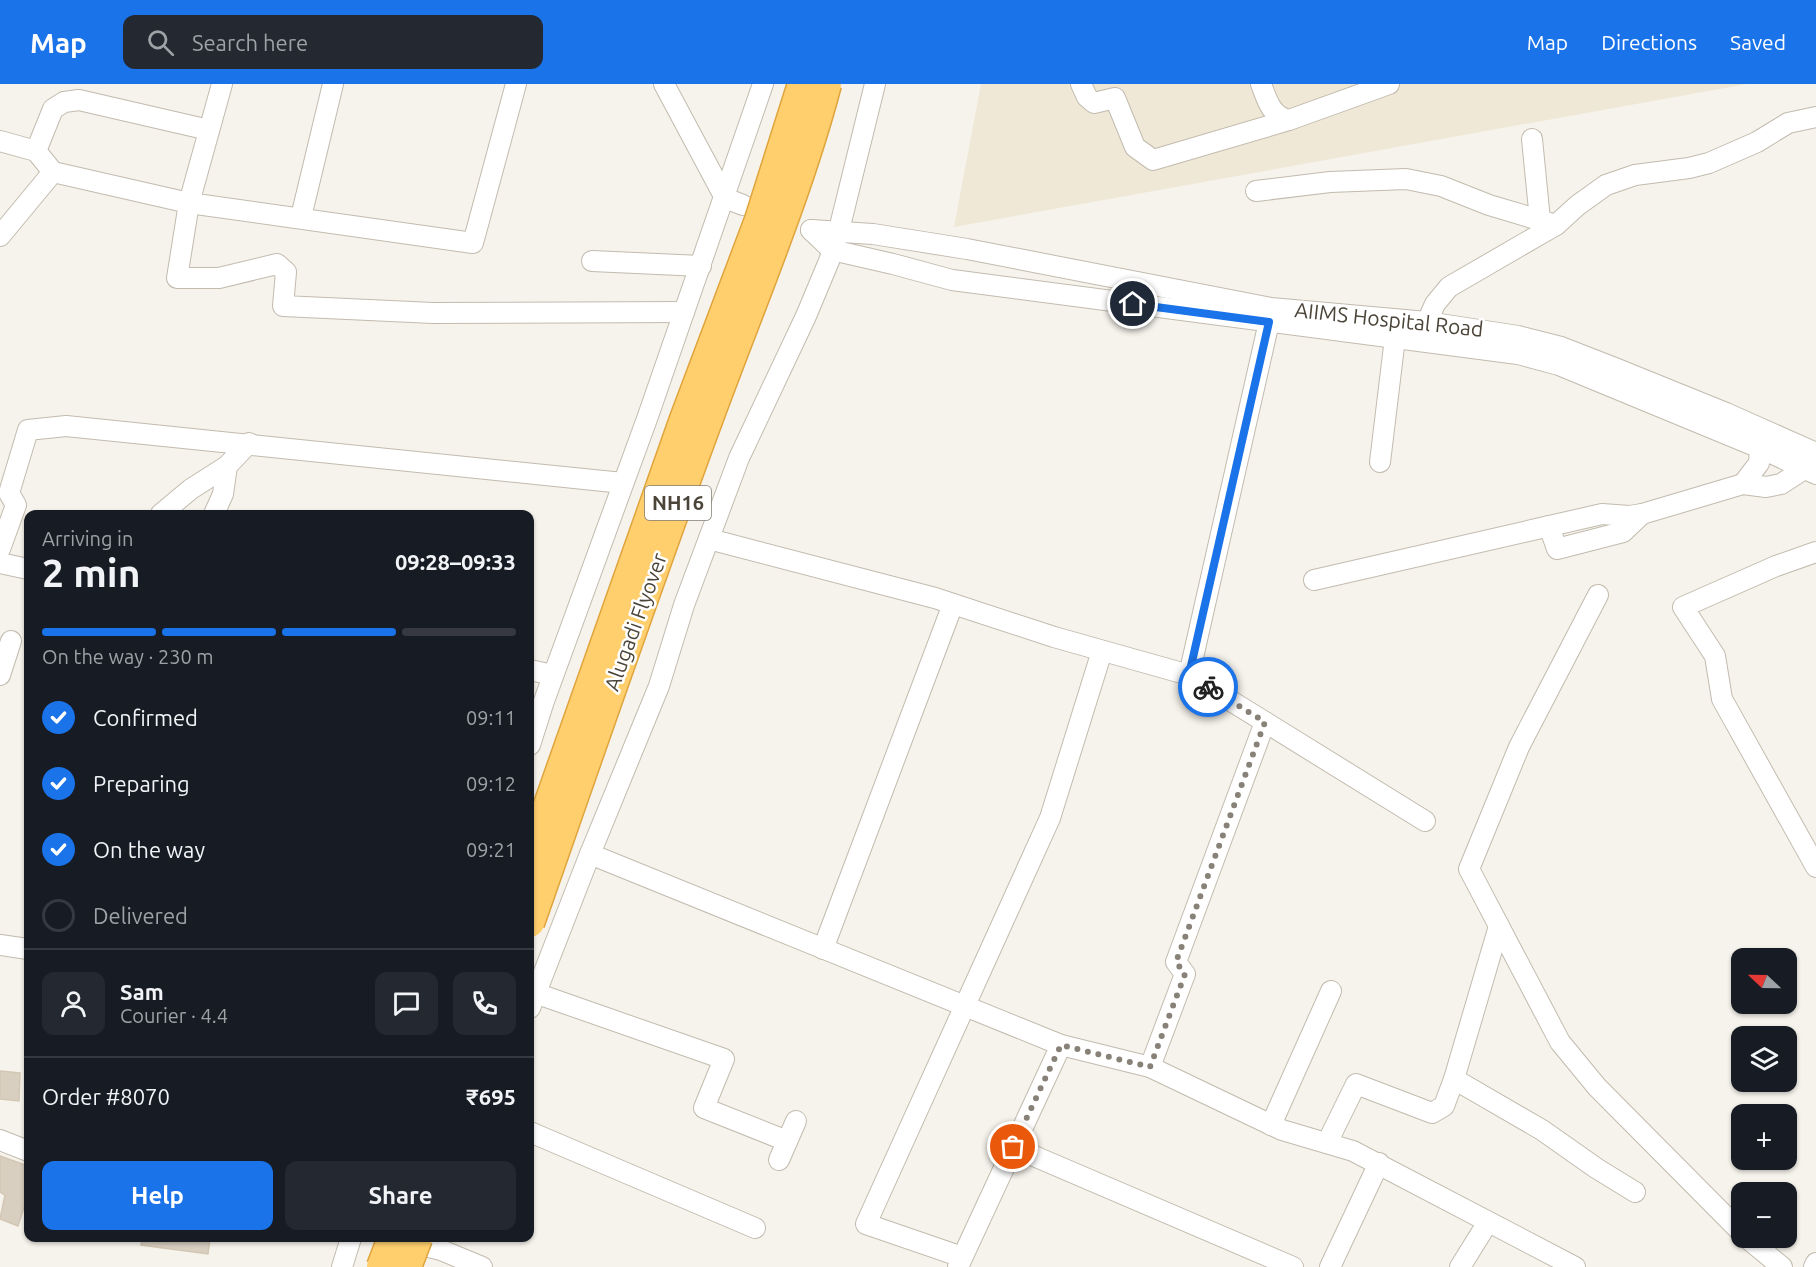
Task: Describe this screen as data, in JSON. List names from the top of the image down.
{
  "streets": {
    "highway": ["NH16", "Alugadi Flyover"],
    "street": ["AIIMS Hospital Road"]
  },
  "north": "left",
  "page": {
    "header": "Map",
    "search": "Search here",
    "nav": ["Map", "Directions", "Saved"],
    "heading": ["2 min", "Arriving in", "09:28–09:33"],
    "panel": [
      "Sam",
      "Courier · 4.4",
      "Order #8070",
      "₹695"
    ],
    "bar": "On the way · 230 m",
    "list": [
      ["Confirmed", "09:11"],
      ["Preparing", "09:12"],
      ["On the way", "09:21"],
      "Delivered"
    ],
    "map_buttons": ["+", "−"],
    "buttons": ["Help", "Share"]
  }
}
